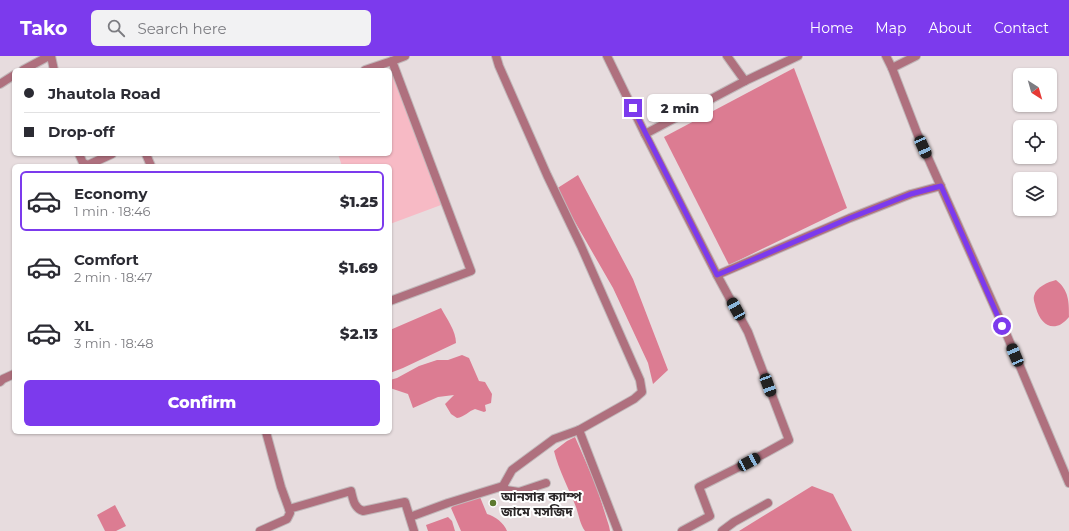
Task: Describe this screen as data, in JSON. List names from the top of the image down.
{
  "places": ["আনসার ক্যাম্প জামে মসজিদ"],
  "north": "bottom right",
  "page": {
    "header": "Tako",
    "search": "Search here",
    "nav": [
      "Home",
      "Map",
      "About",
      "Contact"
    ],
    "banner": ["Jhautola Road", "Drop-off"],
    "bubble": "2 min",
    "list": [
      {
        "name": "Economy",
        "note": "1 min · 18:46",
        "value": "$1.25"
      },
      {
        "name": "Comfort",
        "note": "2 min · 18:47",
        "value": "$1.69"
      },
      {
        "name": "XL",
        "note": "3 min · 18:48",
        "value": "$2.13"
      }
    ],
    "buttons": "Confirm"
  }
}
